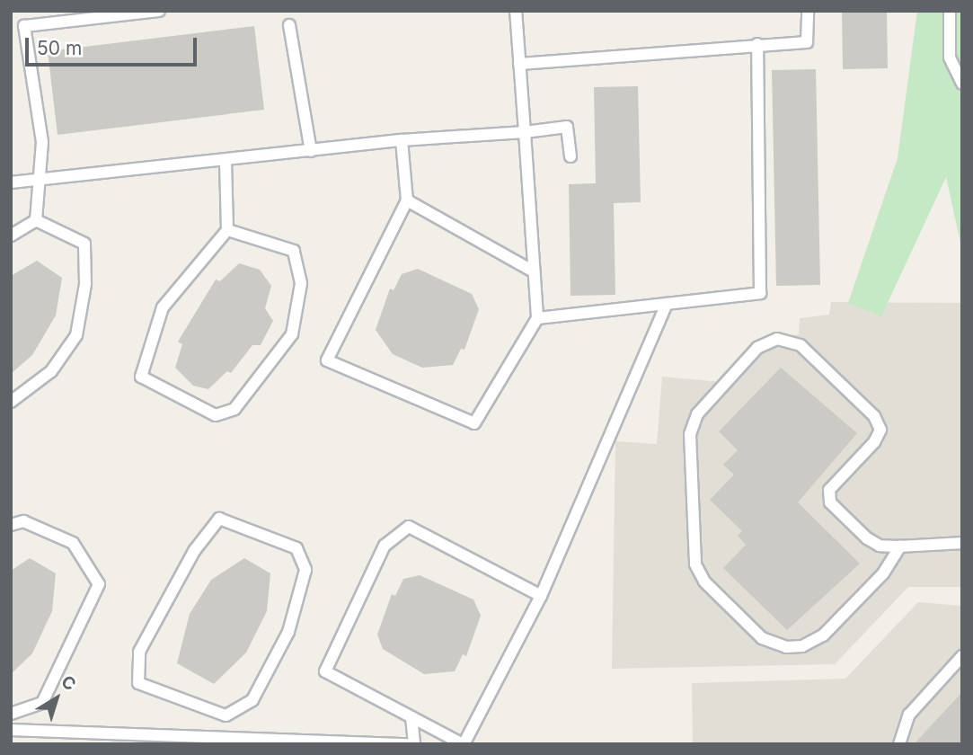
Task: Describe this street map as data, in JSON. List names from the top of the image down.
{
  "scale_bar": "50 m",
  "north": "top right"
}
